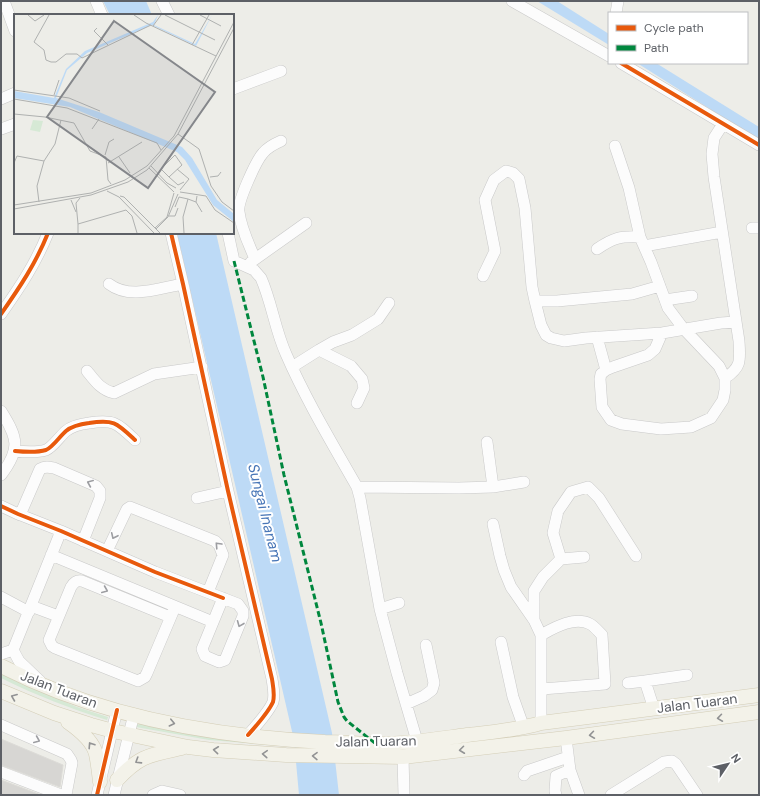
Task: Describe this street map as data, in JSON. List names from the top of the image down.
{
  "streets": {
    "main road": ["Jalan Tuaran"]
  },
  "water": ["Sungai Inanam"],
  "legend": ["Cycle path", "Path"],
  "north": "top right"
}
